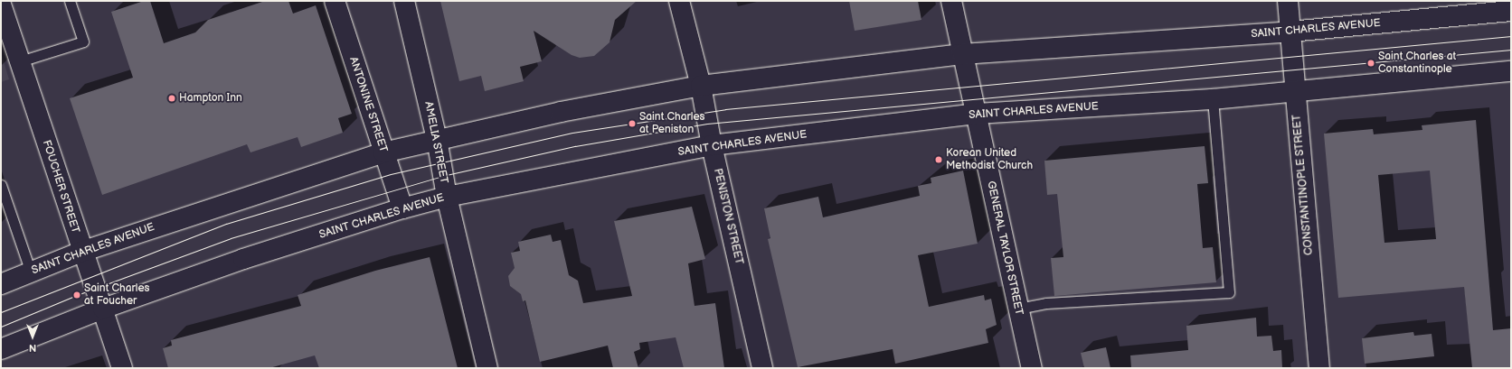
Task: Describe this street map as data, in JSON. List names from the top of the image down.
{
  "streets": {
    "main road": [
      "SAINT CHARLES AVENUE",
      "ANTONINE STREET",
      "AMELIA STREET",
      "CONSTANTINOPLE STREET",
      "FOUCHER STREET",
      "PENISTON STREET",
      "GENERAL TAYLOR STREET"
    ]
  },
  "crossings": [
    ["SAINT CHARLES AVENUE", "ANTONINE STREET"],
    ["SAINT CHARLES AVENUE", "AMELIA STREET"],
    ["SAINT CHARLES AVENUE", "CONSTANTINOPLE STREET"],
    ["SAINT CHARLES AVENUE", "FOUCHER STREET"],
    ["SAINT CHARLES AVENUE", "PENISTON STREET"],
    ["SAINT CHARLES AVENUE", "GENERAL TAYLOR STREET"]
  ],
  "places": [
    "Saint Charles at Constantinople",
    "Hampton Inn",
    "Saint Charles at Peniston",
    "Korean United Methodist Church",
    "Saint Charles at Foucher"
  ],
  "north": "bottom"
}
